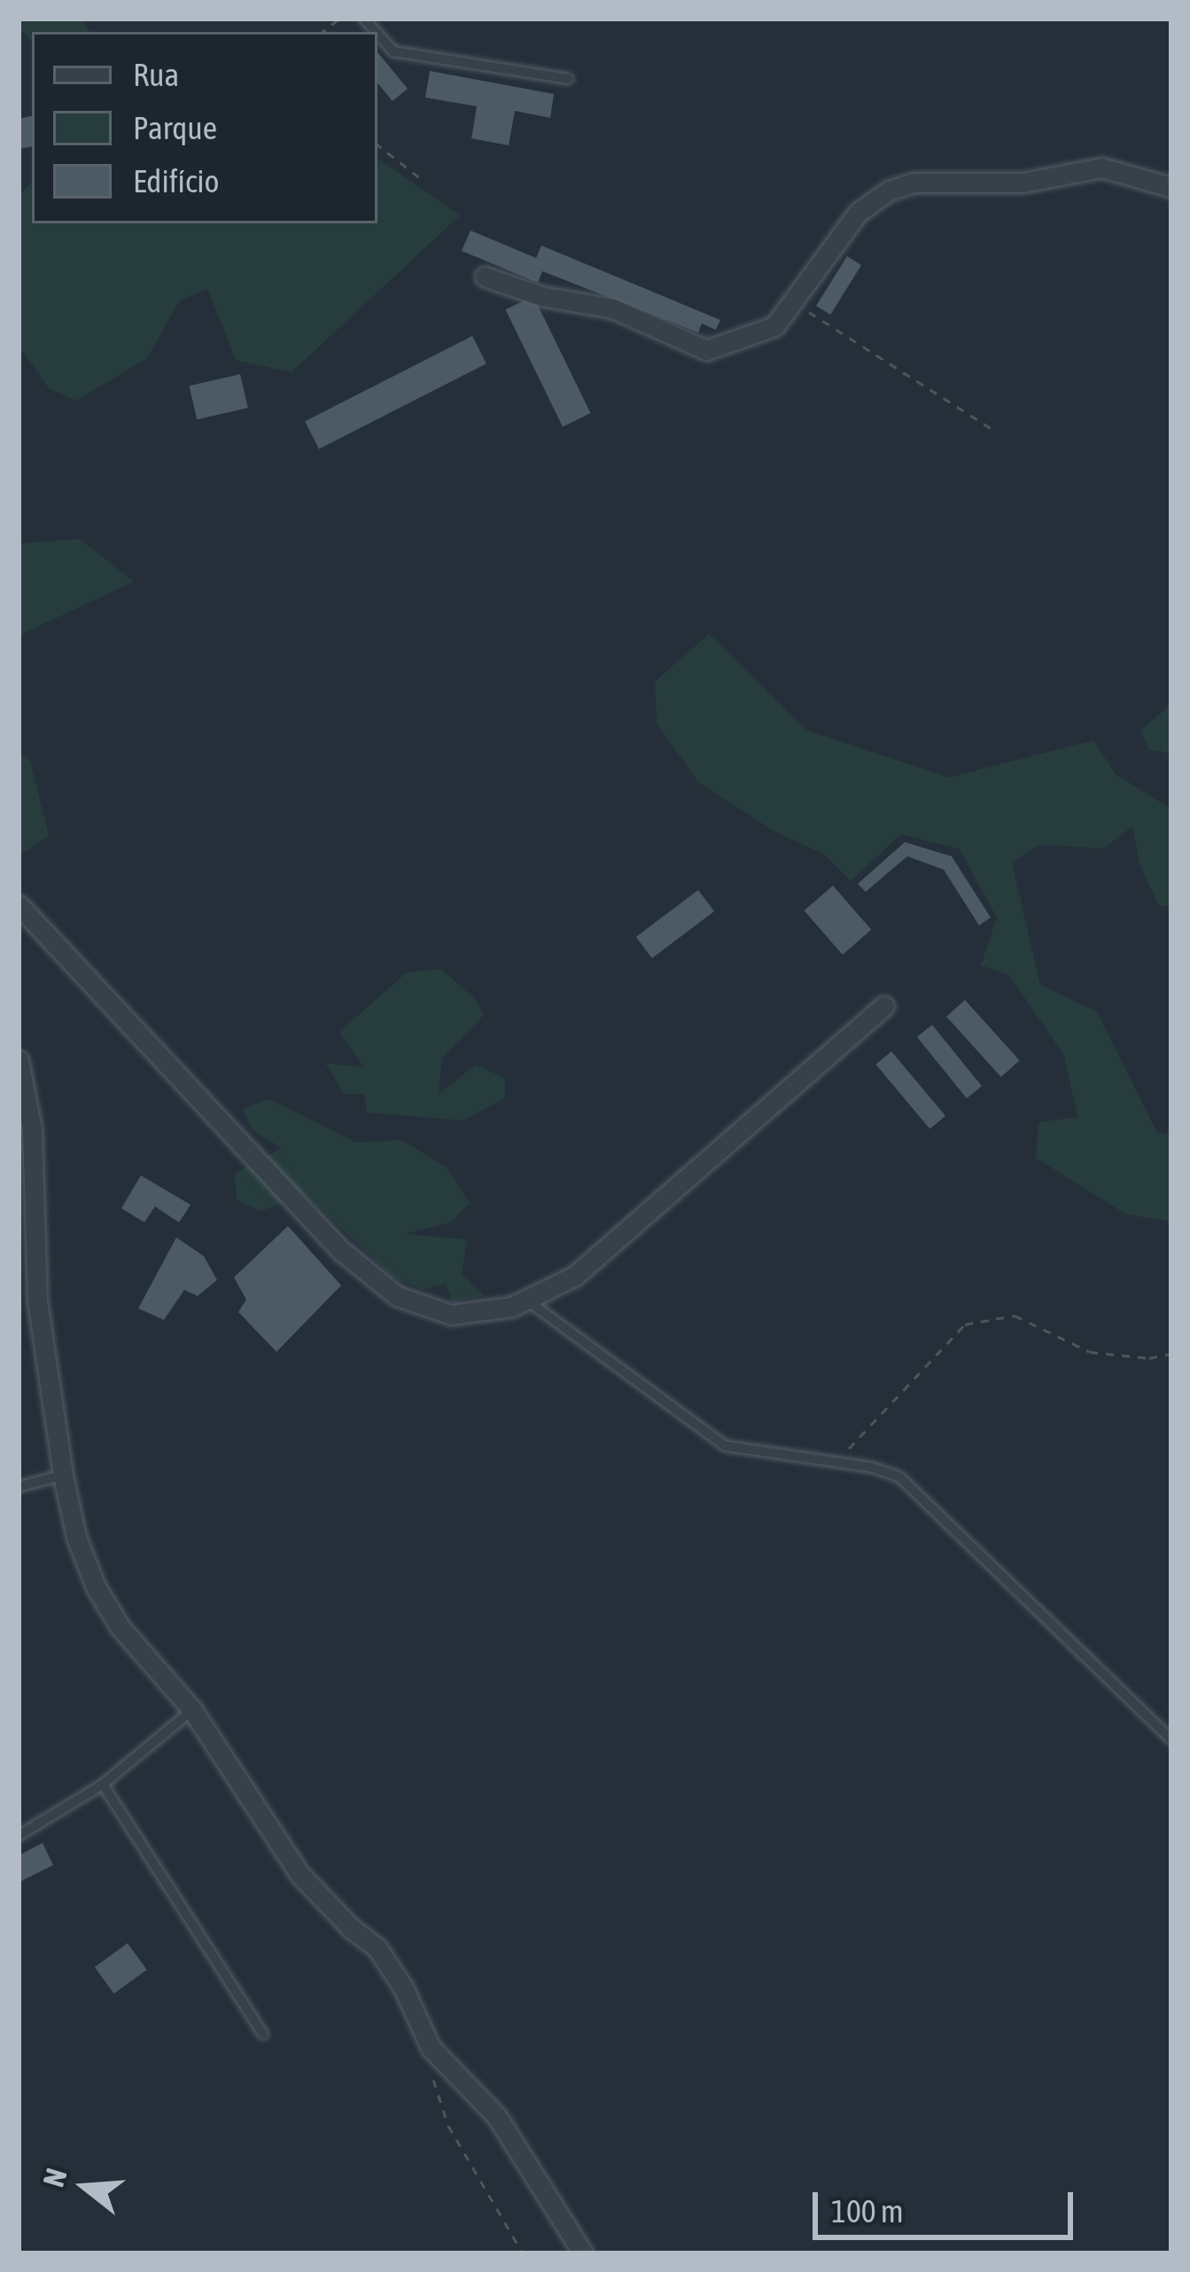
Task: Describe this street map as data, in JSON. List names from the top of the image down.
{
  "legend": ["Rua", "Parque", "Edifício"],
  "scale_bar": "100 m",
  "north": "left"
}
